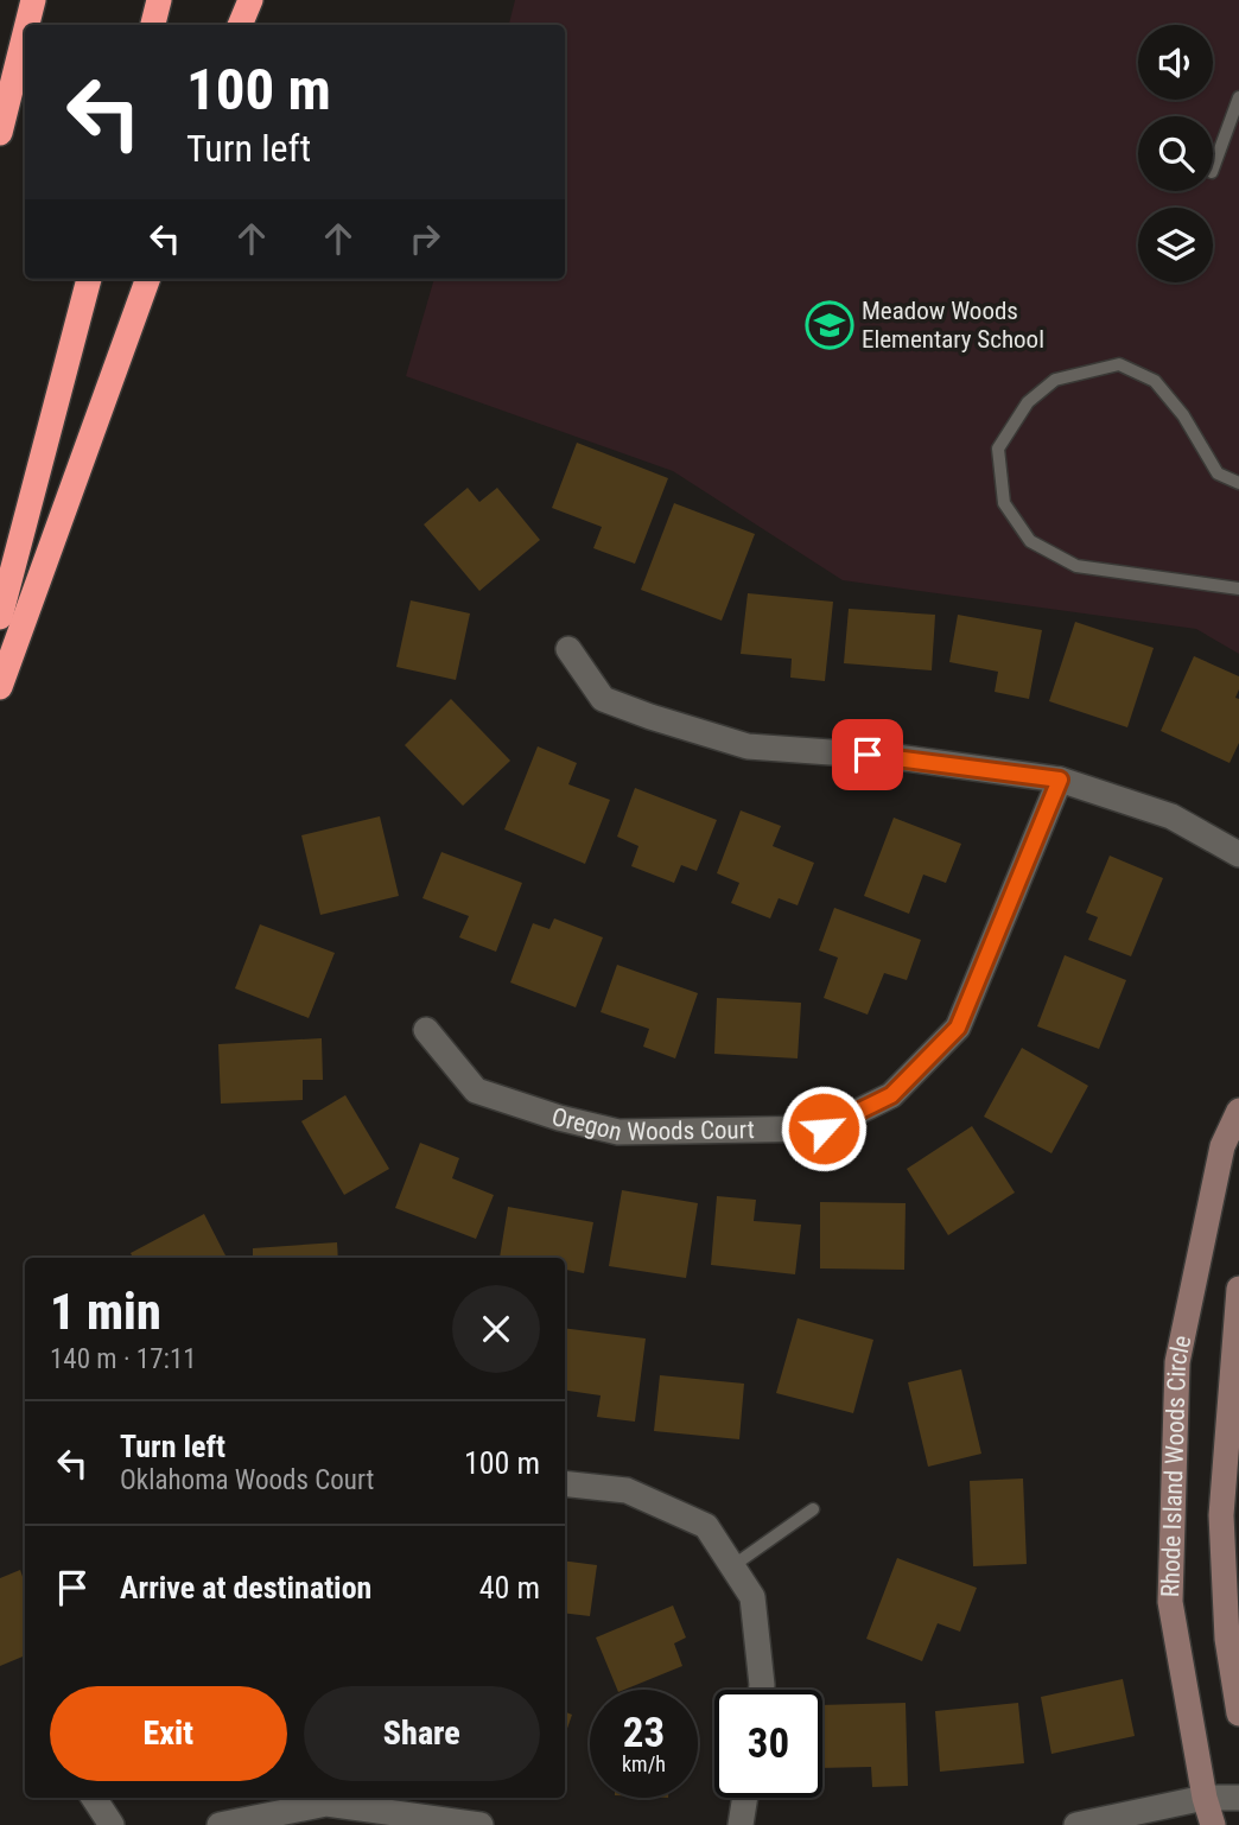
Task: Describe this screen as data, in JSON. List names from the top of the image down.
{
  "streets": {
    "street": ["Oregon Woods Court", "Rhode Island Woods Circle"]
  },
  "places": {
    "school or university": ["Meadow Woods Elementary School"]
  },
  "page": {
    "turn": ["100 m", "Turn left"],
    "heading": ["1 min", "140 m · 17:11"],
    "list": [
      {
        "name": "Turn left",
        "note": "Oklahoma Woods Court",
        "value": "100 m"
      },
      {
        "name": "Arrive at destination",
        "value": "40 m"
      }
    ],
    "buttons": ["Exit", "Share"],
    "speed": "23 km/h",
    "limit": "30"
  }
}
